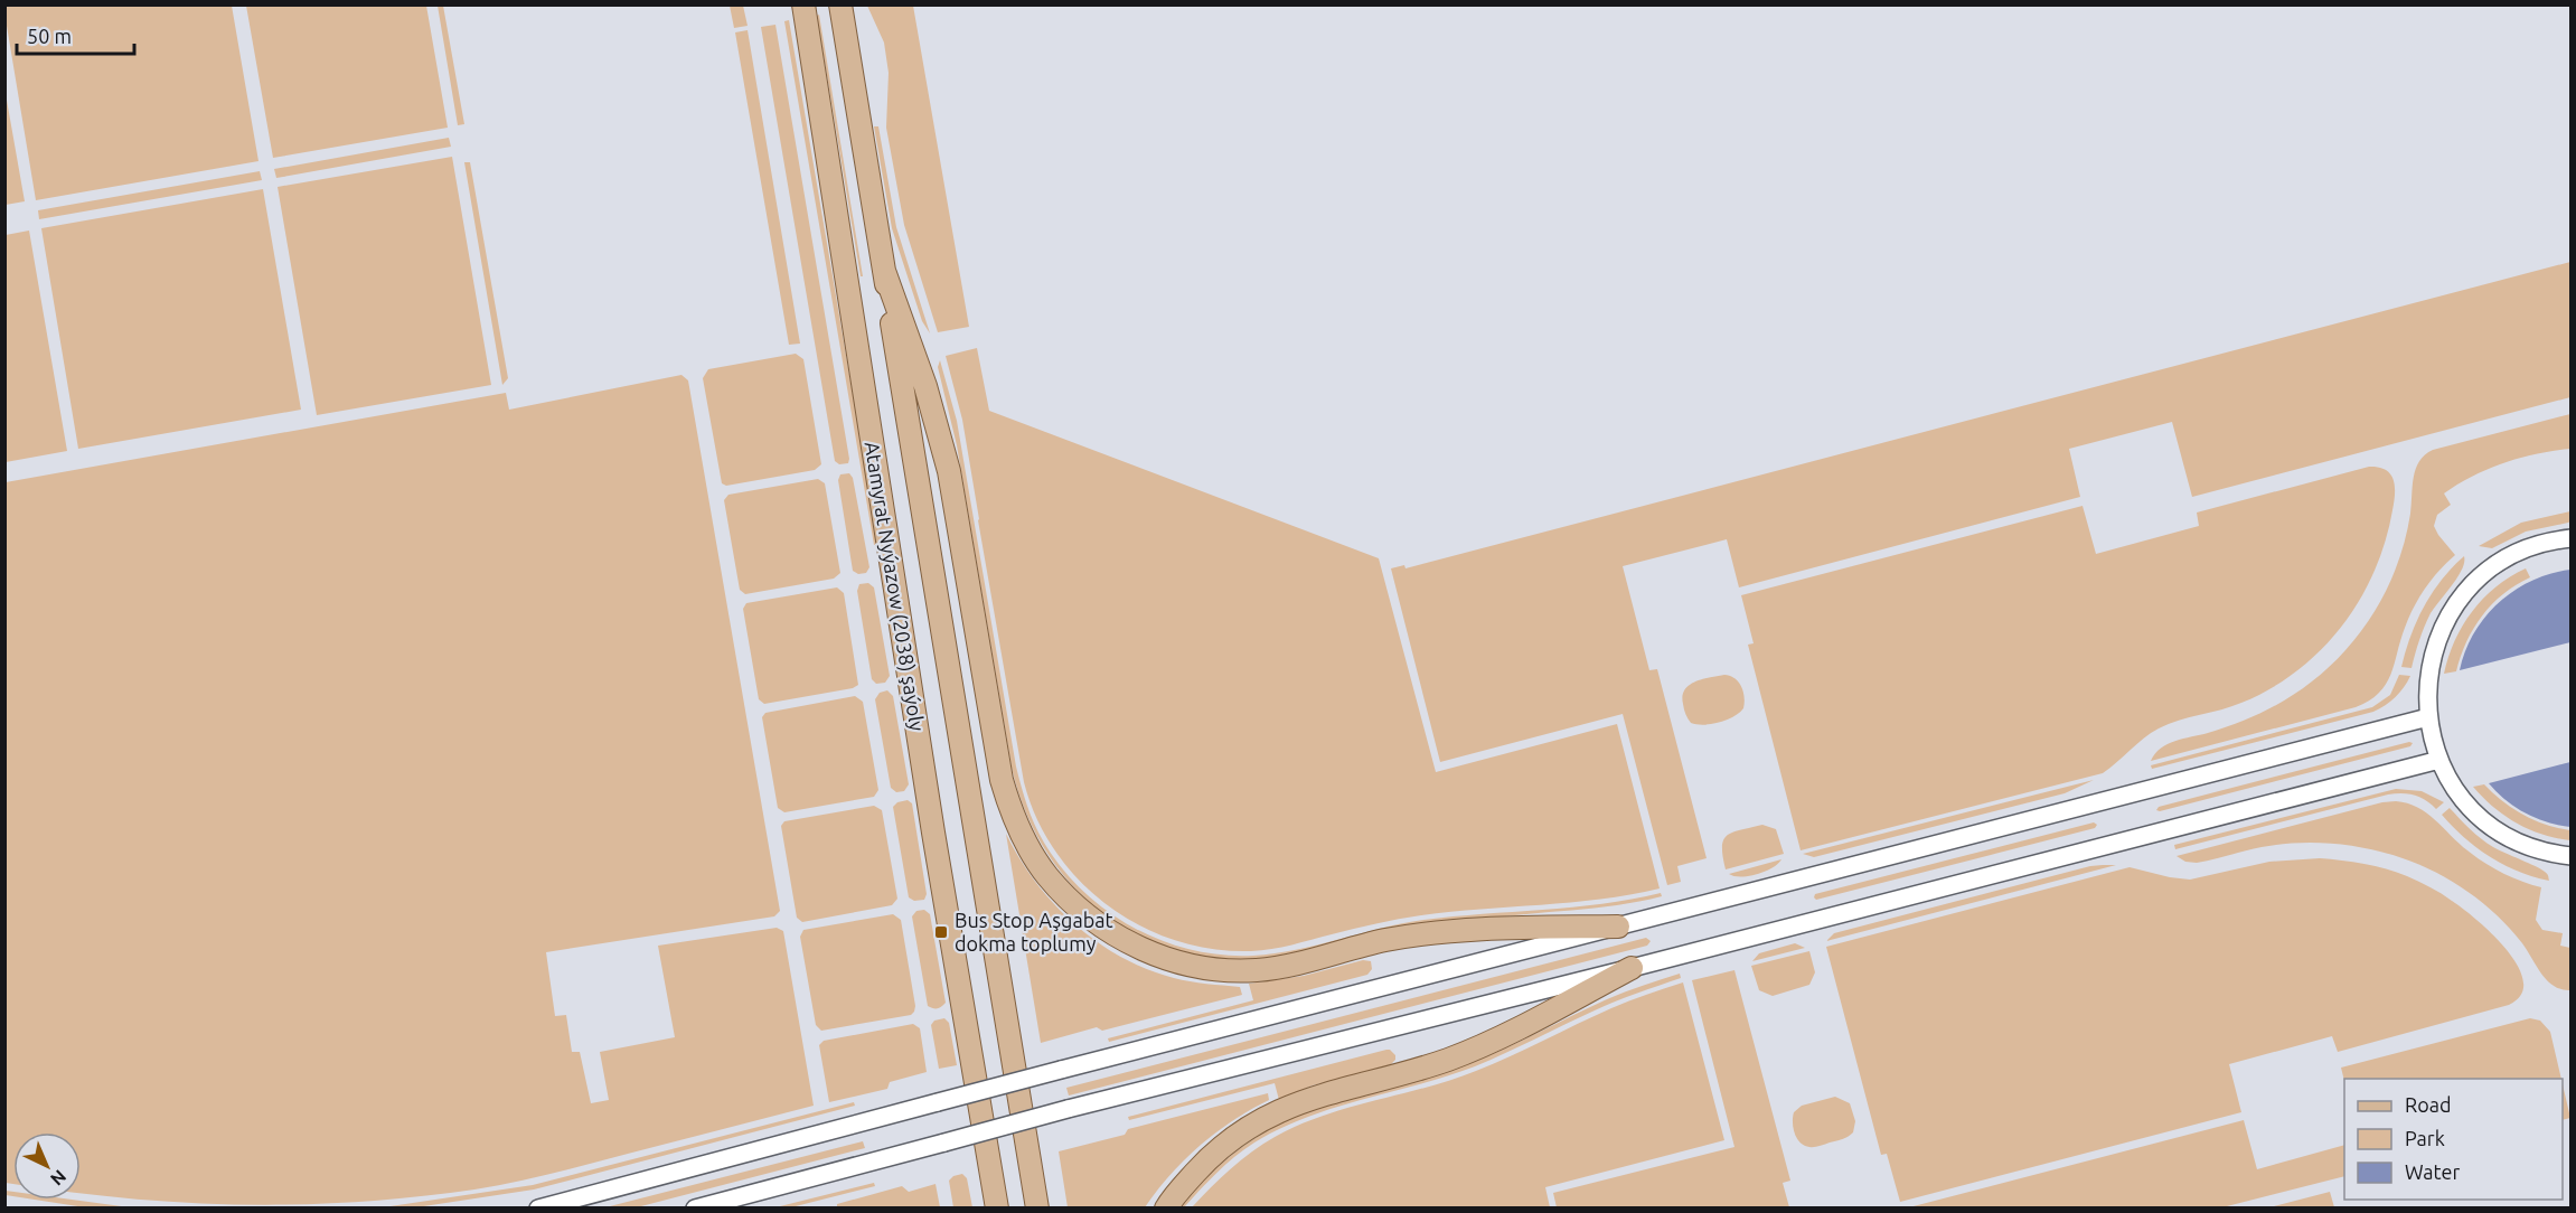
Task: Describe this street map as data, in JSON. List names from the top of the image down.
{
  "streets": {
    "main road": ["Atamyrat Nyýazow (2038) şaýoly"]
  },
  "places": {
    "transit": ["Bus Stop Aşgabat dokma toplumy"]
  },
  "legend": ["Road", "Park", "Water"],
  "scale_bar": "50 m",
  "north": "bottom right"
}
